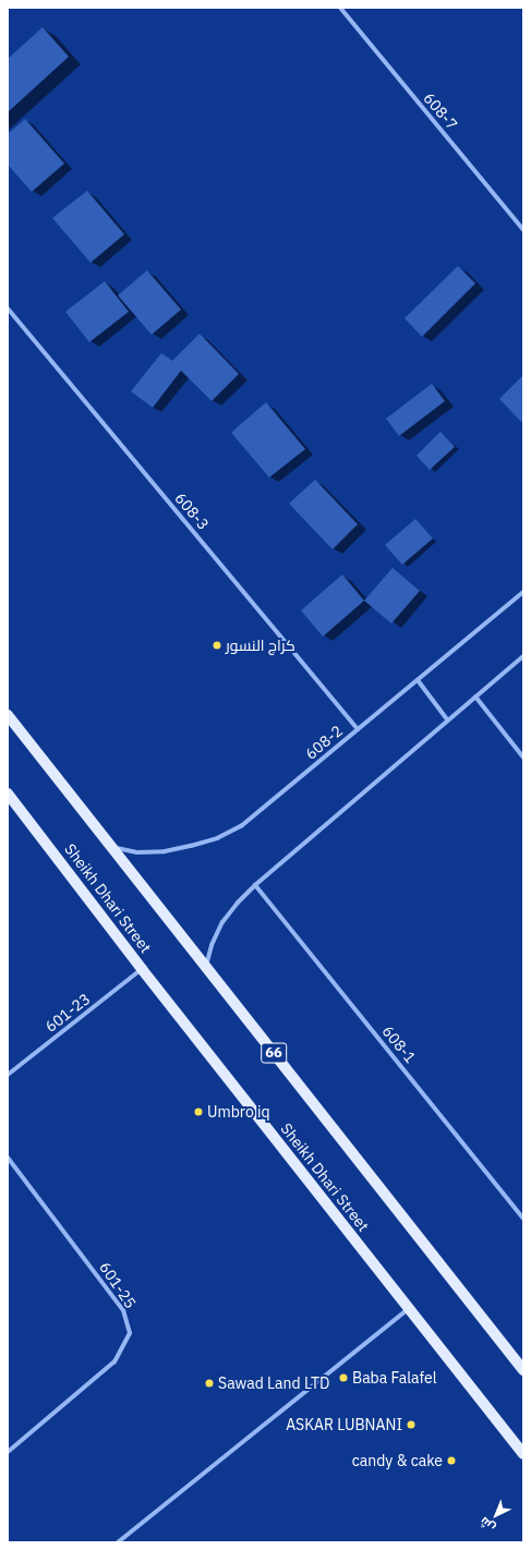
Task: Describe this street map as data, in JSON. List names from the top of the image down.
{
  "streets": {
    "main road": ["Sheikh Dhari Street", "66"],
    "street": [
      "608-7",
      "608-3",
      "608-2",
      "601-23",
      "608-1",
      "601-25"
    ]
  },
  "crossings": [
    ["608-3", "608-2"],
    ["608-2", "66"],
    ["Sheikh Dhari Street", "601-23"]
  ],
  "places": [
    "كراج النسور",
    "Umbro iq",
    "Baba Falafel",
    "Sawad Land LTD",
    "ASKAR LUBNANI",
    "candy & cake"
  ],
  "north": "bottom left"
}
